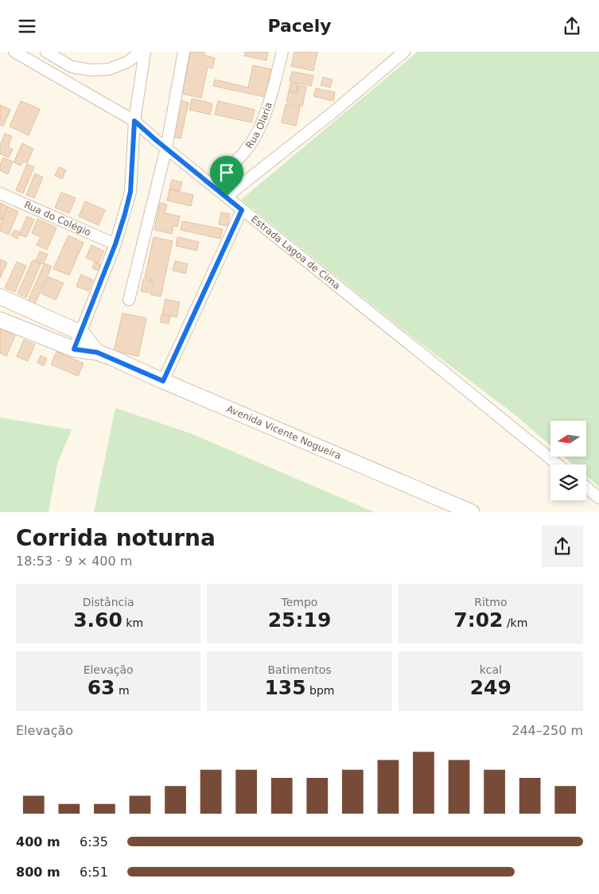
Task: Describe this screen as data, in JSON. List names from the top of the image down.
{
  "streets": {
    "street": [
      "Rua Olaria",
      "Rua do Colégio",
      "Estrada Lagoa de Cima",
      "Avenida Vicente Nogueira"
    ]
  },
  "crossings": [
    ["Rua Olaria", "Estrada Lagoa de Cima"]
  ],
  "north": "left",
  "page": {
    "header": "Pacely",
    "heading": ["Corrida noturna", "18:53 · 9 × 400 m"],
    "stats": [
      ["Distância", "3.60 km"],
      ["Tempo", "25:19"],
      ["Ritmo", "7:02 /km"],
      ["Elevação", "63 m"],
      ["Batimentos", "135 bpm"],
      ["kcal", "249"]
    ],
    "chart": ["Elevação", "244–250 m"],
    "list": [
      {
        "name": "400 m",
        "note": "6:35"
      },
      {
        "name": "800 m",
        "note": "6:51"
      }
    ]
  }
}
